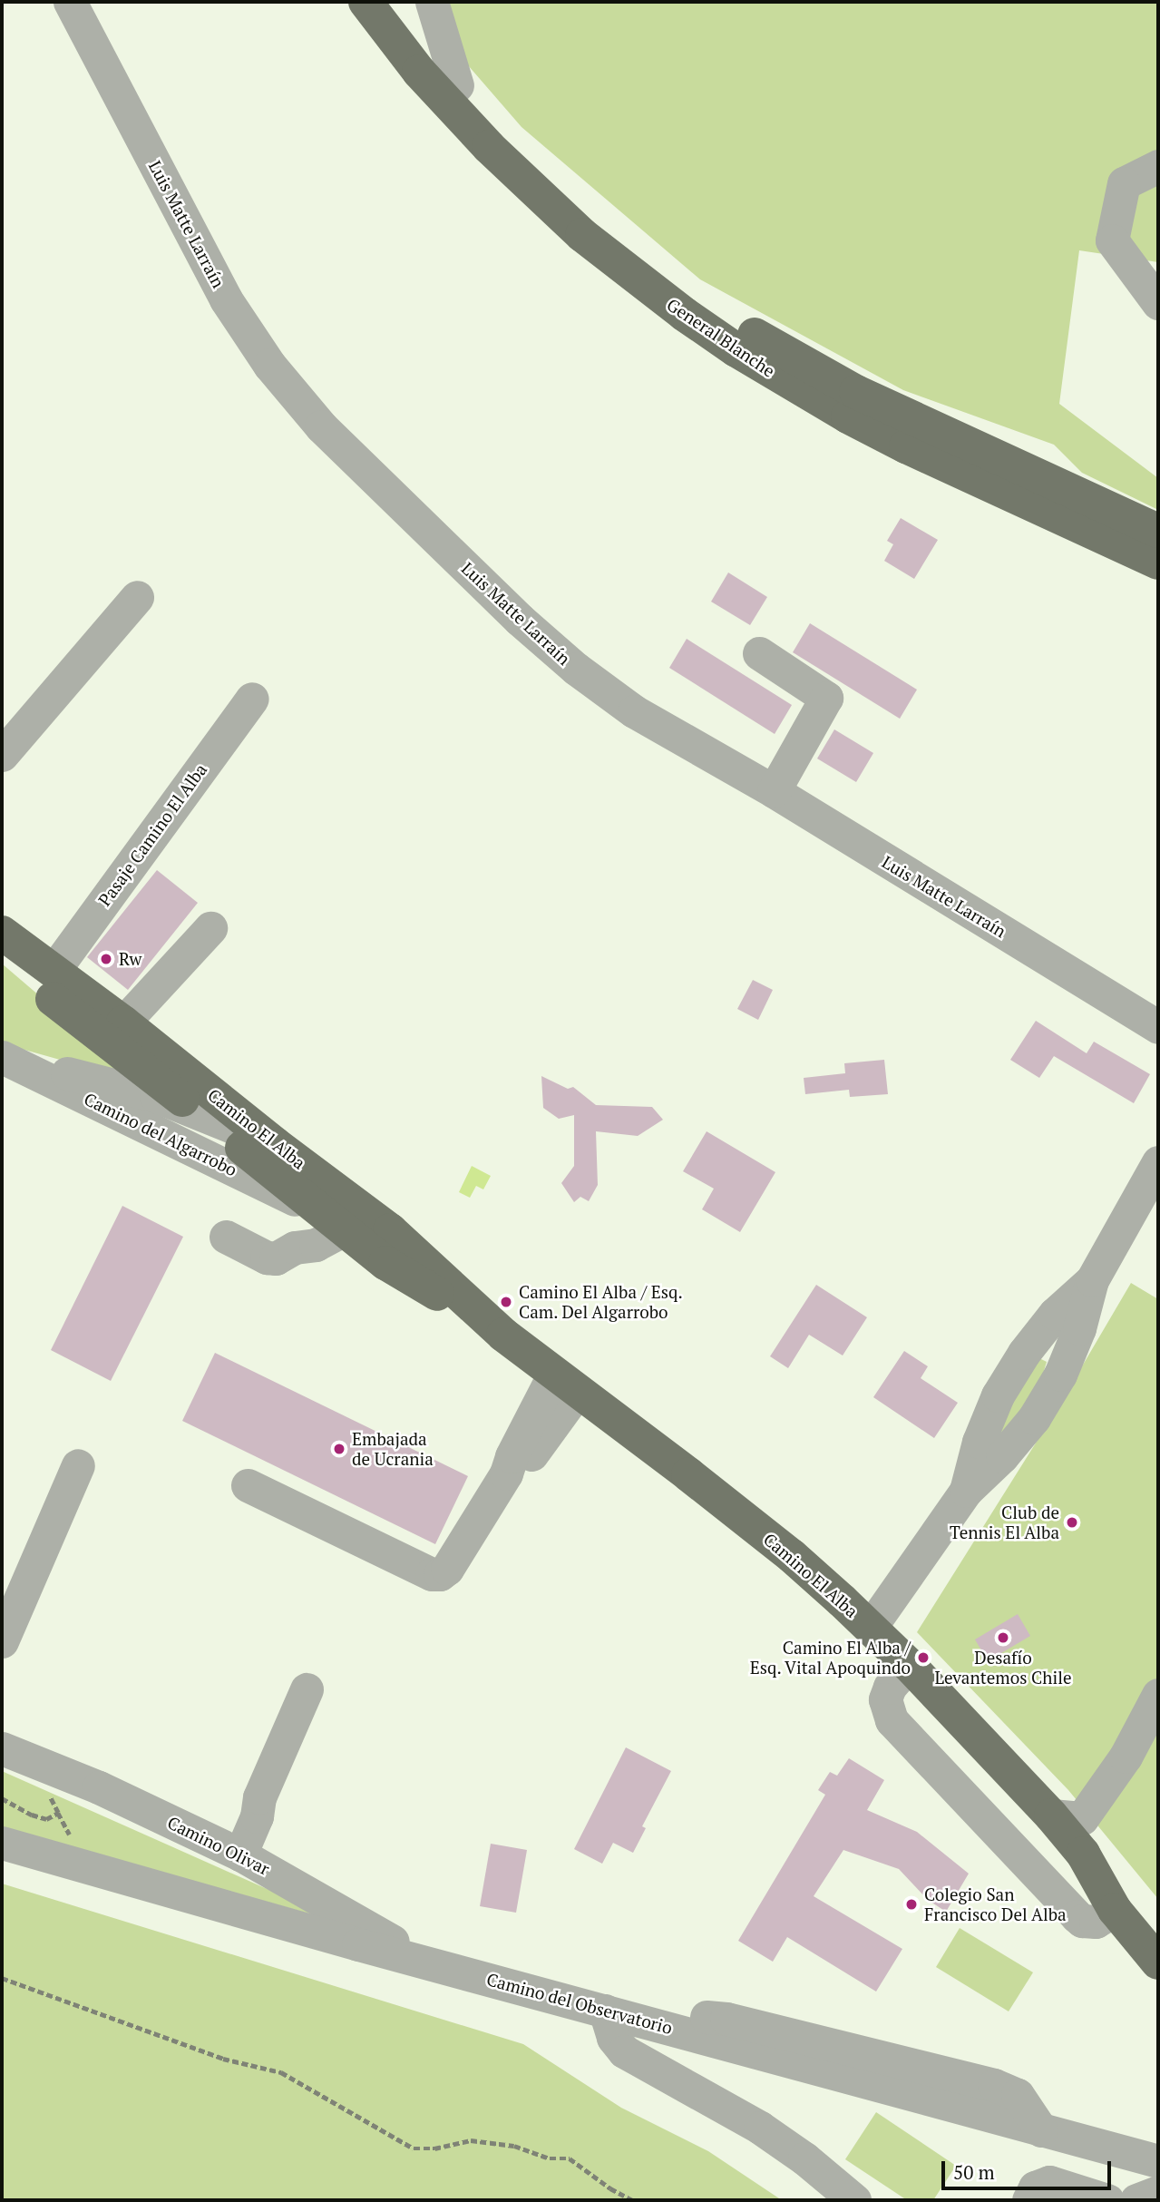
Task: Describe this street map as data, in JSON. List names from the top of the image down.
{
  "streets": {
    "main road": ["General Blanche", "Camino El Alba"],
    "street": [
      "Luis Matte Larraín",
      "Pasaje Camino El Alba",
      "Camino del Algarrobo",
      "Camino Olivar",
      "Camino del Observatorio"
    ]
  },
  "crossings": [
    ["Pasaje Camino El Alba", "Camino El Alba"],
    ["Camino El Alba", "Camino del Algarrobo"],
    ["Camino Olivar", "Camino del Observatorio"]
  ],
  "places": [
    "Rw",
    "Camino El Alba / Esq. Cam. Del Algarrobo",
    "Embajada de Ucrania",
    "Club de Tennis El Alba",
    "Desafío Levantemos Chile",
    "Camino El Alba / Esq. Vital Apoquindo",
    "Colegio San Francisco Del Alba"
  ],
  "scale_bar": "50 m"
}
